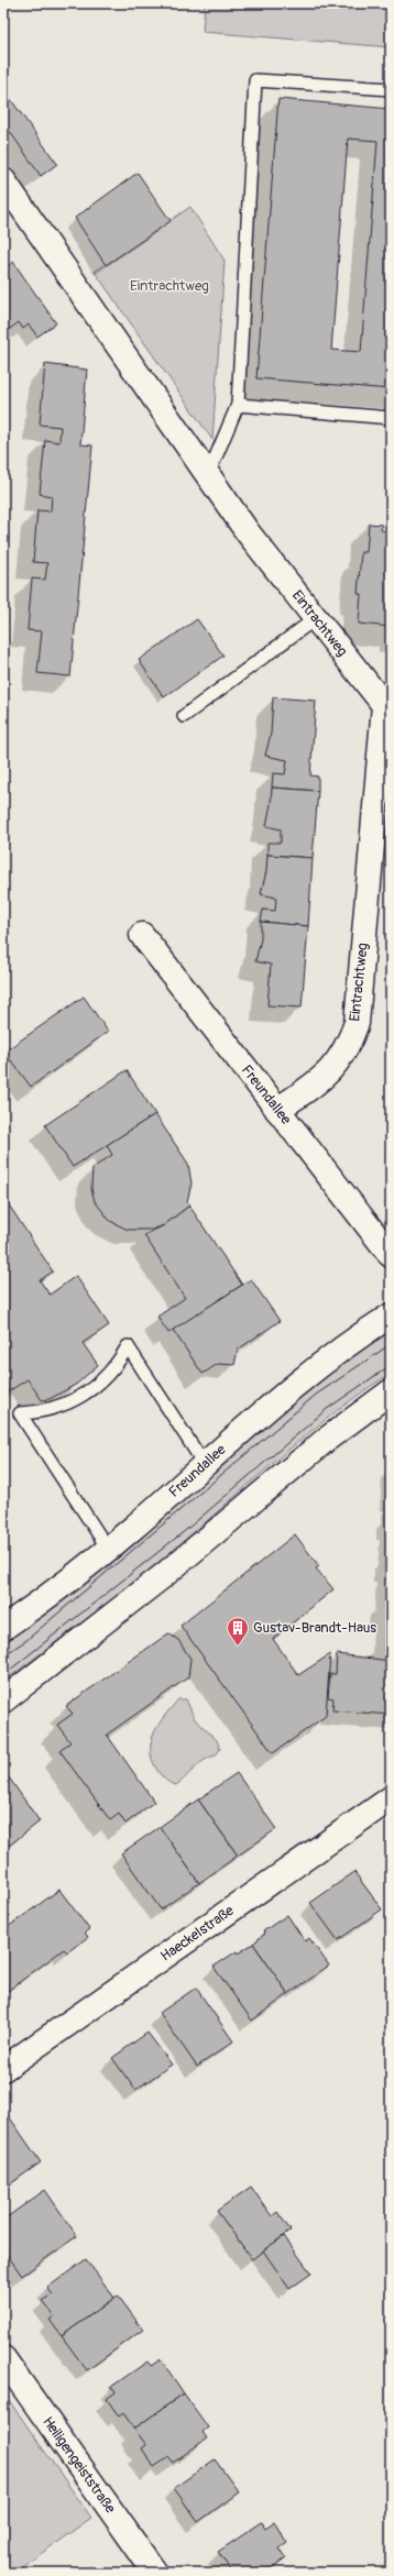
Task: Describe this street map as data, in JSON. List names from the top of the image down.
{
  "streets": {
    "street": [
      "Eintrachtweg",
      "Freundallee",
      "Haeckelstraße",
      "Heiligengeiststraße"
    ]
  },
  "crossings": [
    ["Eintrachtweg", "Freundallee"]
  ],
  "parks": ["Eintrachtweg"],
  "places": {
    "building": ["Gustav-Brandt-Haus"]
  }
}
